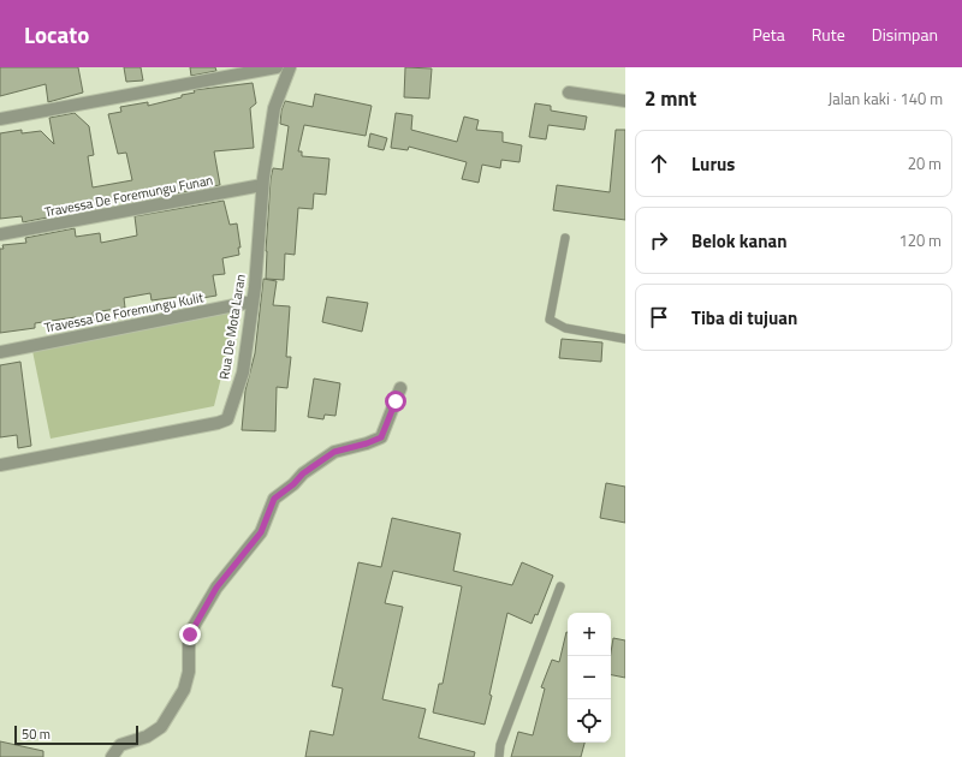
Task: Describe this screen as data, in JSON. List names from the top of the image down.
{
  "streets": {
    "street": ["Travessa De Foremungu Funan", "Travessa De Foremungu Kulit", "Rua De Mota Laran"]
  },
  "crossings": [
    ["Travessa De Foremungu Funan", "Rua De Mota Laran"],
    ["Travessa De Foremungu Kulit", "Rua De Mota Laran"]
  ],
  "scale_bar": "50 m",
  "page": {
    "header": "Locato",
    "nav": ["Peta", "Rute", "Disimpan"],
    "heading": ["2 mnt", "Jalan kaki · 140 m"],
    "list": [
      ["Lurus", "20 m"],
      ["Belok kanan", "120 m"],
      "Tiba di tujuan"
    ],
    "map_buttons": ["+", "−"],
    "scale": "50 m"
  }
}
